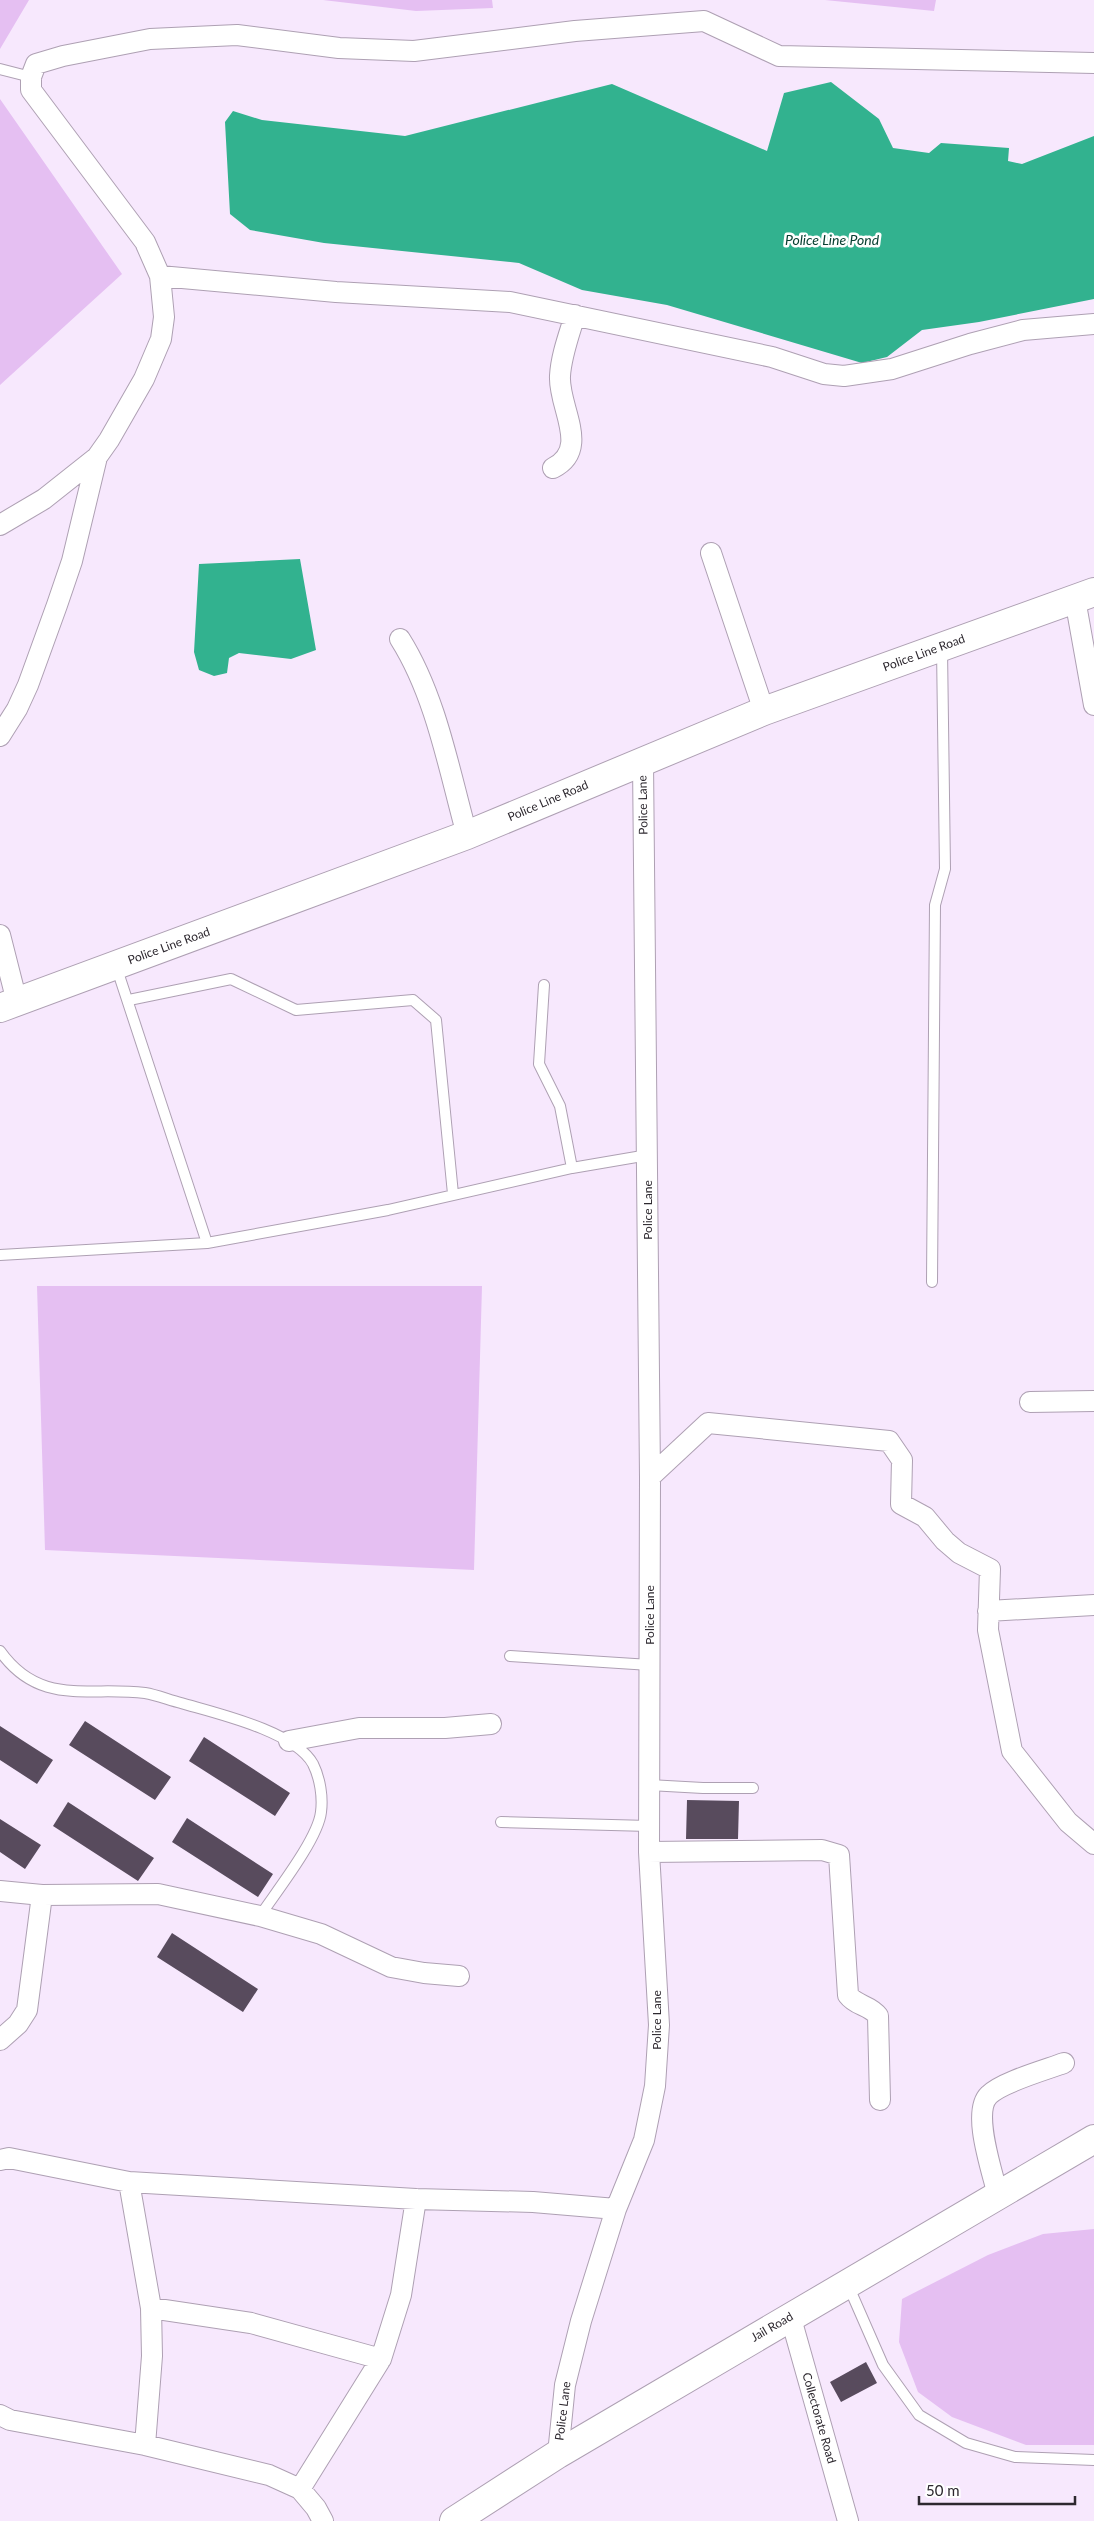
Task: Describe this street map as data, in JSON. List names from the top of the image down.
{
  "streets": {
    "street": [
      "Police Line Road",
      "Police Lane",
      "Jail Road",
      "Collectorate Road"
    ]
  },
  "crossings": [
    ["Police Line Road", "Police Lane"],
    ["Police Lane", "Jail Road"],
    ["Jail Road", "Collectorate Road"]
  ],
  "water": ["Police Line Pond"],
  "scale_bar": "50 m"
}
